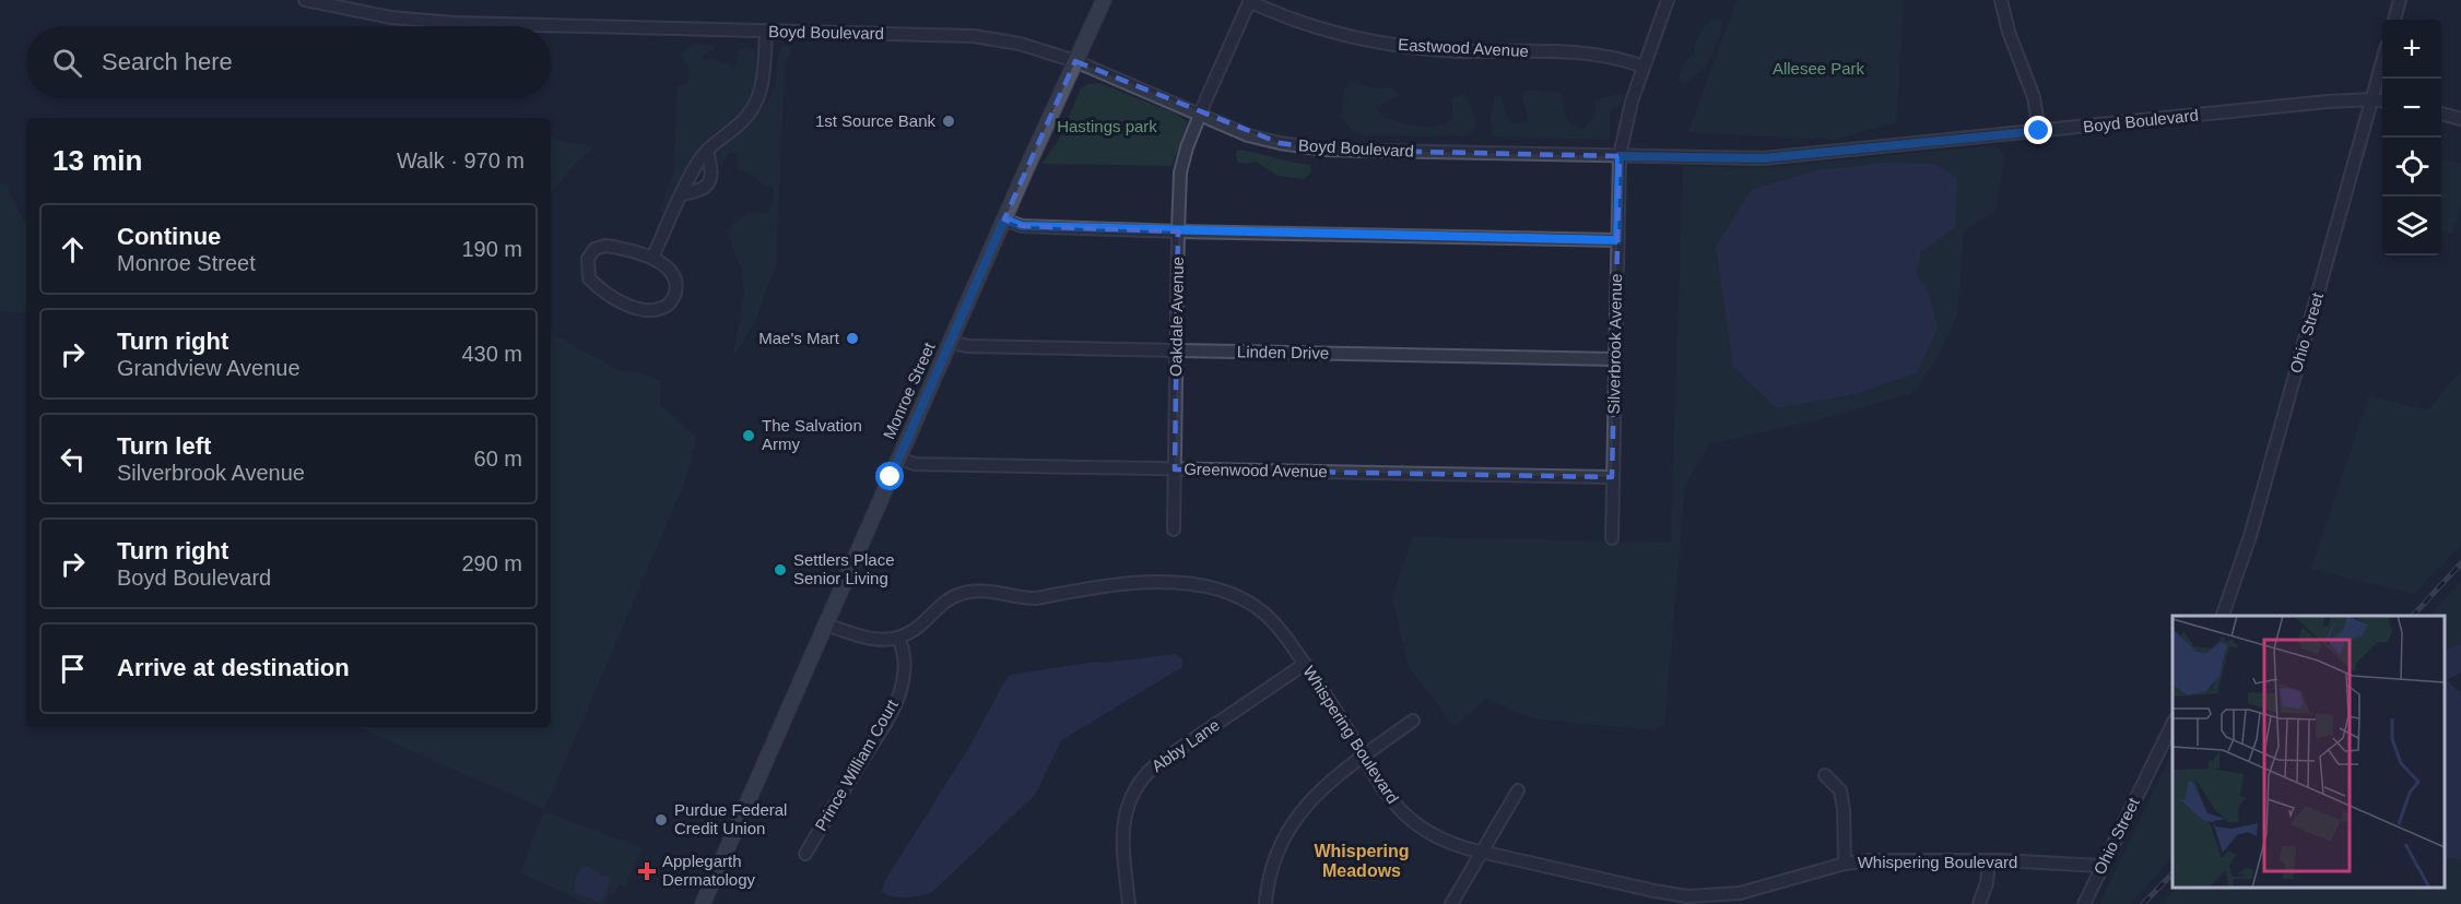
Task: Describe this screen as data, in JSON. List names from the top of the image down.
{
  "streets": {
    "main road": ["Monroe Street"],
    "street": [
      "Boyd Boulevard",
      "Eastwood Avenue",
      "Oakdale Avenue",
      "Ohio Street",
      "Silverbrook Avenue",
      "Linden Drive",
      "Greenwood Avenue",
      "Whispering Boulevard",
      "Abby Lane",
      "Prince William Court"
    ]
  },
  "crossings": [
    ["Boyd Boulevard", "Oakdale Avenue"],
    ["Boyd Boulevard", "Ohio Street"],
    ["Boyd Boulevard", "Silverbrook Avenue"],
    ["Boyd Boulevard", "Monroe Street"],
    ["Eastwood Avenue", "Oakdale Avenue"],
    ["Eastwood Avenue", "Silverbrook Avenue"],
    ["Oakdale Avenue", "Linden Drive"],
    ["Oakdale Avenue", "Greenwood Avenue"],
    ["Ohio Street", "Whispering Boulevard"],
    ["Silverbrook Avenue", "Linden Drive"],
    ["Silverbrook Avenue", "Greenwood Avenue"],
    ["Linden Drive", "Monroe Street"],
    ["Monroe Street", "Greenwood Avenue"],
    ["Whispering Boulevard", "Abby Lane"],
    ["Whispering Boulevard", "Prince William Court"]
  ],
  "districts": ["Whispering Meadows"],
  "parks": ["Allesee Park", "Hastings park"],
  "places": {
    "other": [
      "1st Source Bank",
      "Mae's Mart",
      "The Salvation Army",
      "Settlers Place Senior Living",
      "Purdue Federal Credit Union"
    ],
    "health": ["Applegarth Dermatology"]
  },
  "page": {
    "map_buttons": ["+", "−"],
    "search": "Search here",
    "heading": ["13 min", "Walk · 970 m"],
    "list": [
      ["Continue", "Monroe Street", "190 m"],
      ["Turn right", "Grandview Avenue", "430 m"],
      ["Turn left", "Silverbrook Avenue", "60 m"],
      ["Turn right", "Boyd Boulevard", "290 m"],
      "Arrive at destination"
    ]
  }
}
